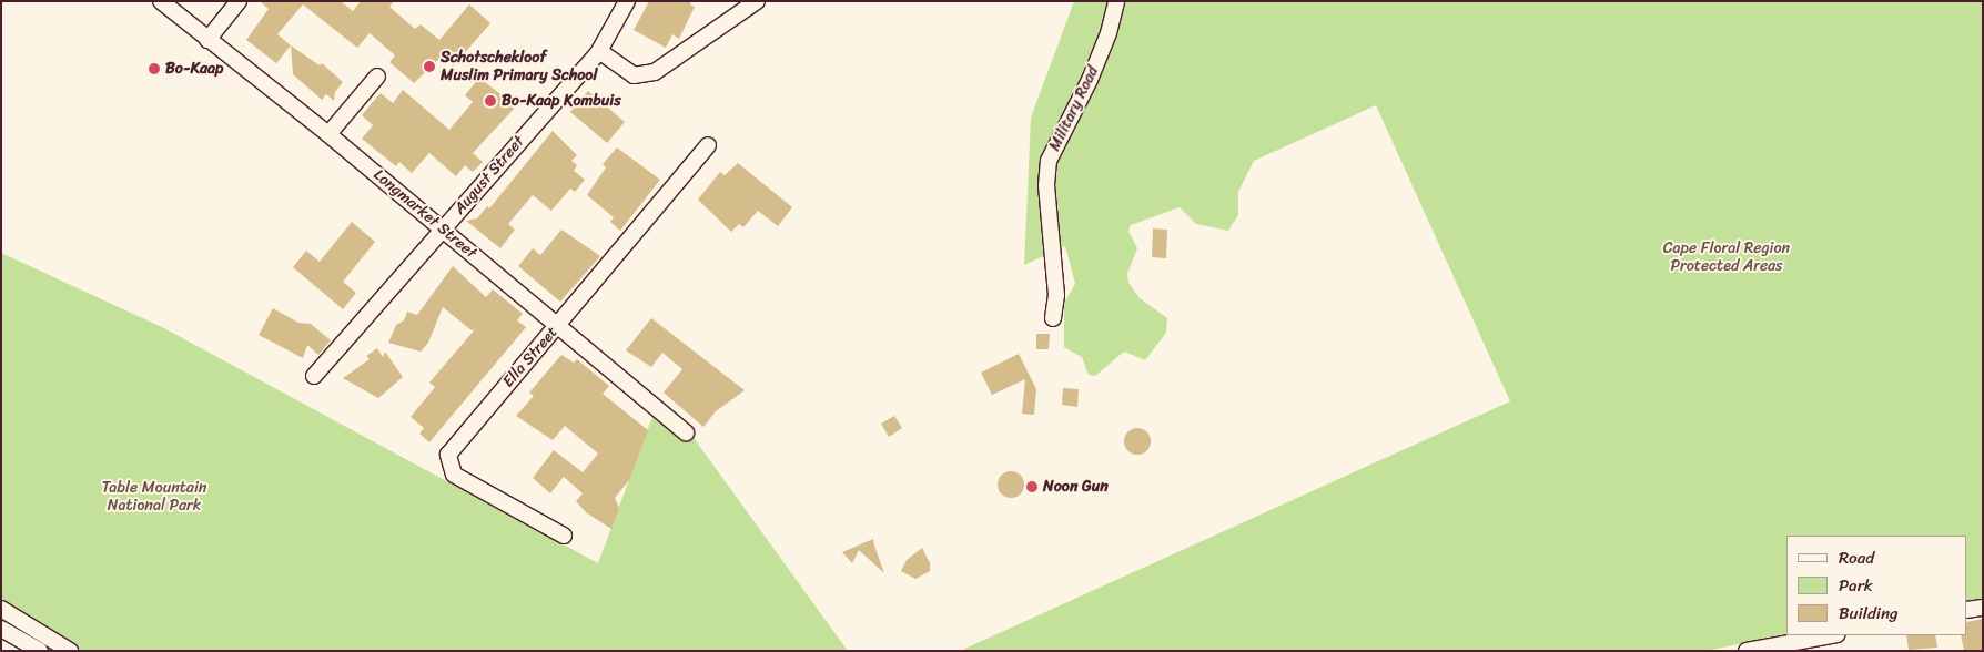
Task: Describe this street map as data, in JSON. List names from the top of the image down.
{
  "streets": {
    "street": [
      "Military Road",
      "August Street",
      "Longmarket Street",
      "Ella Street"
    ]
  },
  "crossings": [
    ["August Street", "Longmarket Street"],
    ["Longmarket Street", "Ella Street"]
  ],
  "parks": ["Cape Floral Region Protected Areas", "Table Mountain National Park"],
  "places": [
    "Schotschekloof Muslim Primary School",
    "Bo-Kaap",
    "Bo-Kaap Kombuis",
    "Noon Gun"
  ],
  "legend": ["Road", "Park", "Building"]
}
